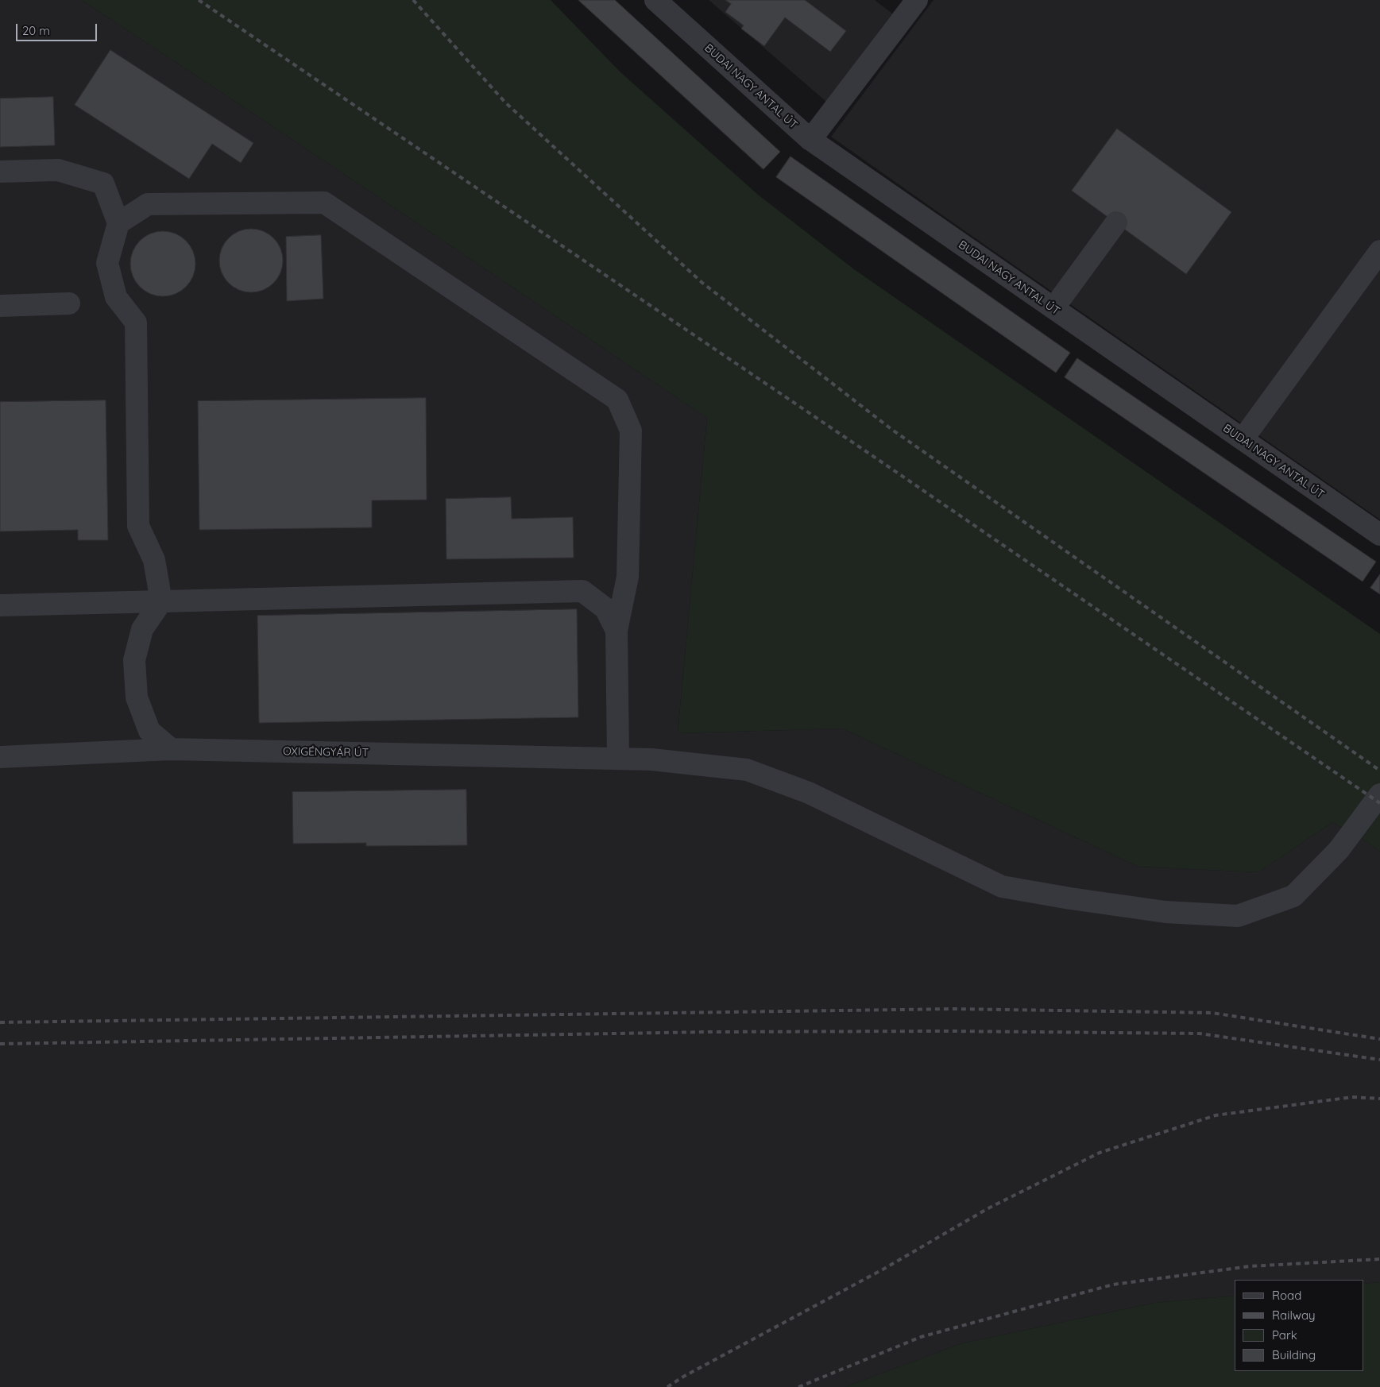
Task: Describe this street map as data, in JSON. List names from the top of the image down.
{
  "streets": {
    "street": ["BUDAI NAGY ANTAL ÚT", "OXIGÉNGYÁR ÚT"]
  },
  "legend": [
    "Road",
    "Railway",
    "Park",
    "Building"
  ],
  "scale_bar": "20 m"
}
